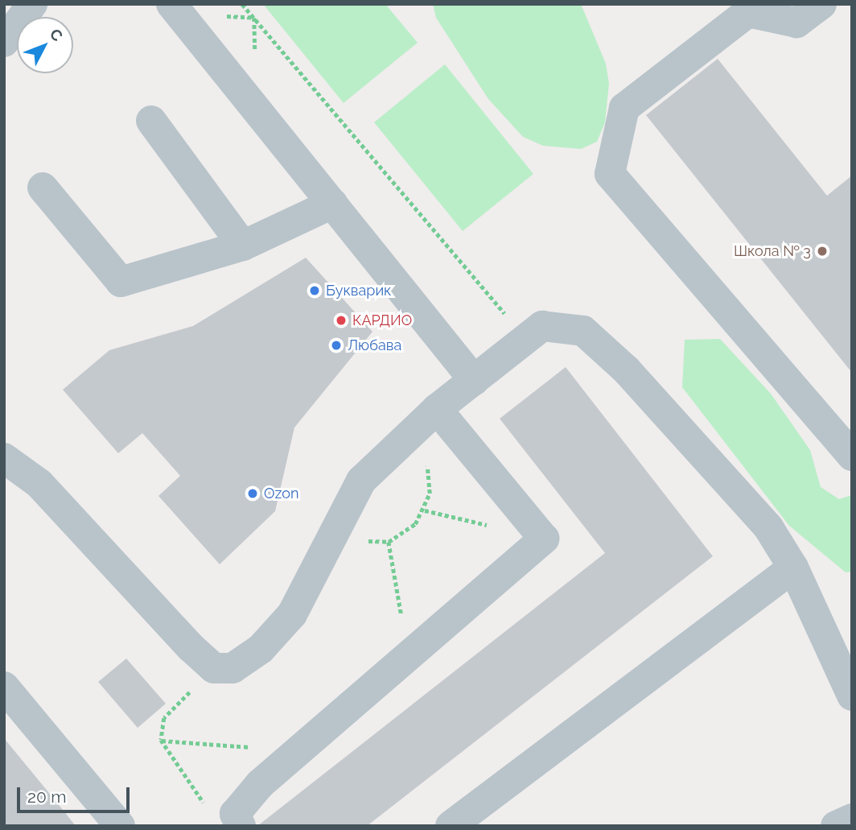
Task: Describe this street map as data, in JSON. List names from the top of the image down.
{
  "places": [
    "Школа № 3",
    "Букварик",
    "КАРДИО",
    "Любава",
    "Ozon"
  ],
  "scale_bar": "20 m",
  "north": "top right"
}
